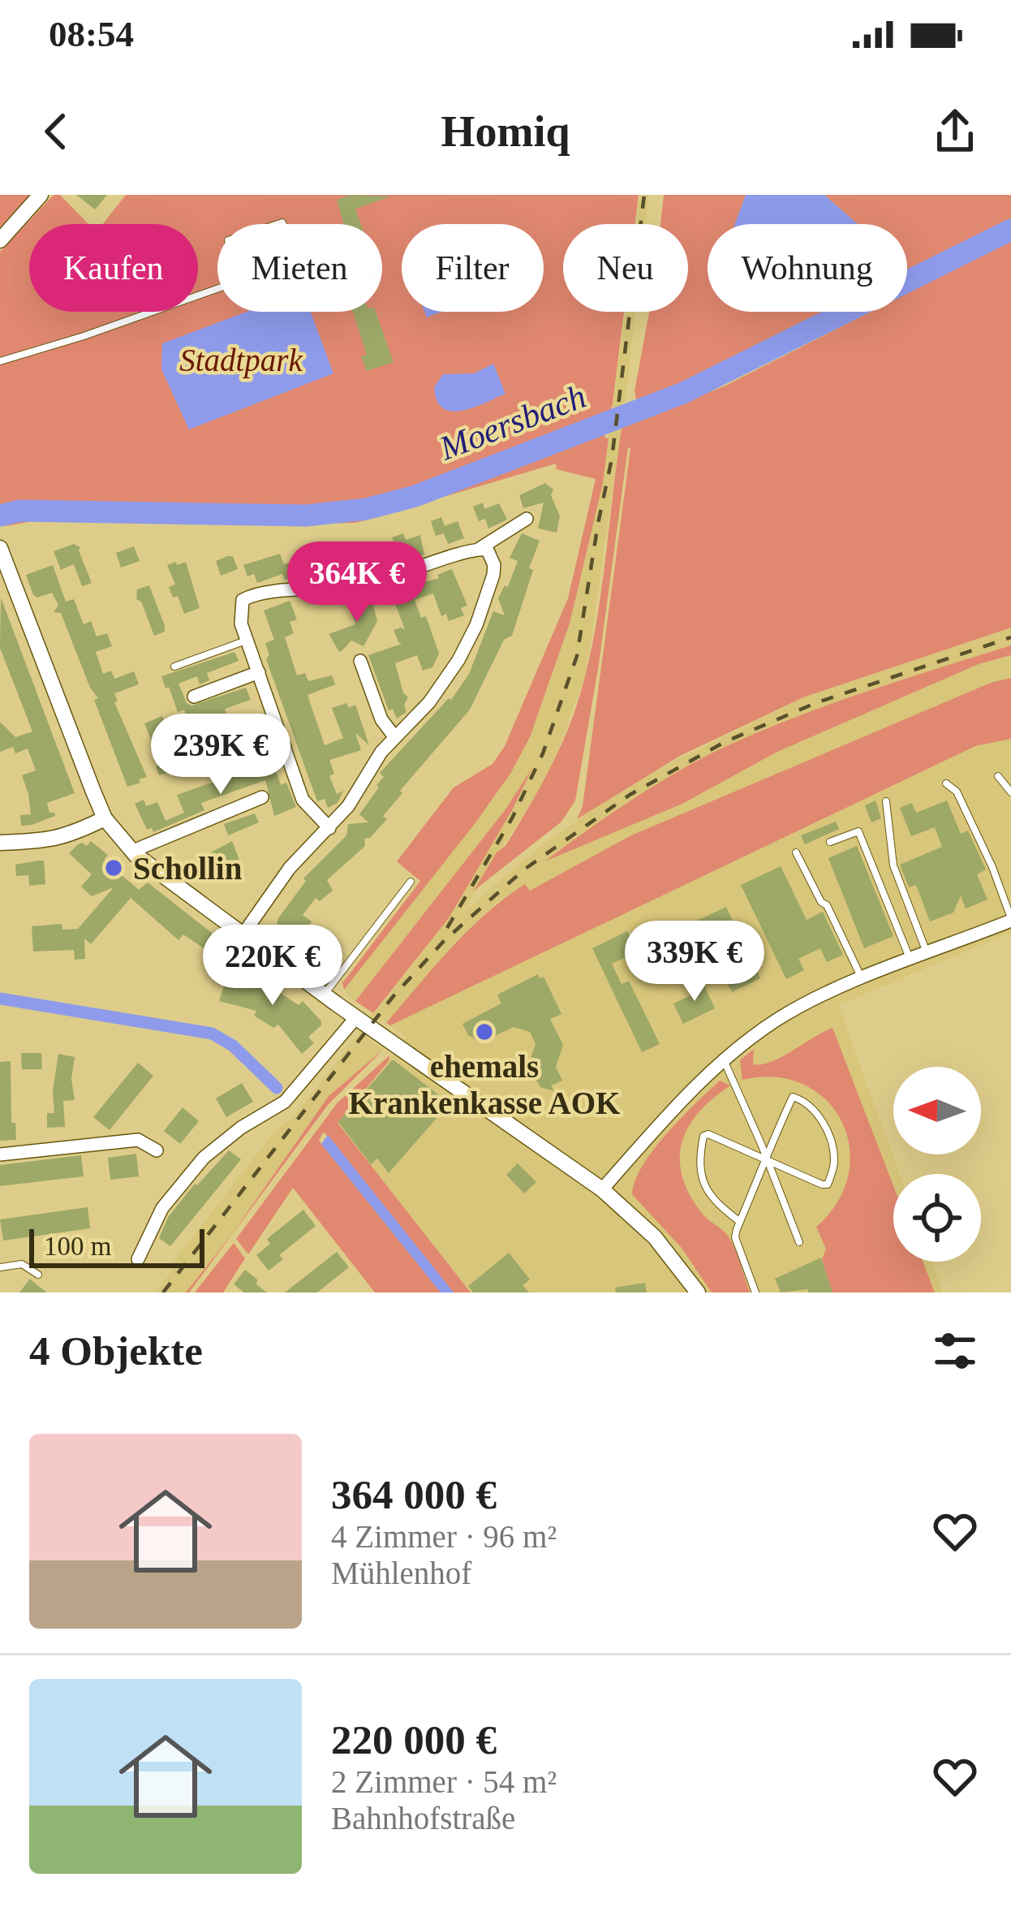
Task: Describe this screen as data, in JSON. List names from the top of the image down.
{
  "water": ["Moersbach"],
  "parks": ["Stadtpark"],
  "places": ["Schollin", "ehemals Krankenkasse AOK"],
  "scale_bar": "100 m",
  "north": "left",
  "page": {
    "status": "08:54",
    "header": "Homiq",
    "chip": [
      "Kaufen",
      "Mieten",
      "Filter",
      "Neu",
      "Wohnung"
    ],
    "price": [
      "364K €",
      "239K €",
      "339K €",
      "220K €"
    ],
    "scale": "100 m",
    "heading": "4 Objekte",
    "list": [
      {
        "name": "364 000 €",
        "note": "4 Zimmer · 96 m² · Mühlenhof"
      },
      {
        "name": "220 000 €",
        "note": "2 Zimmer · 54 m² · Bahnhofstraße"
      }
    ]
  }
}
